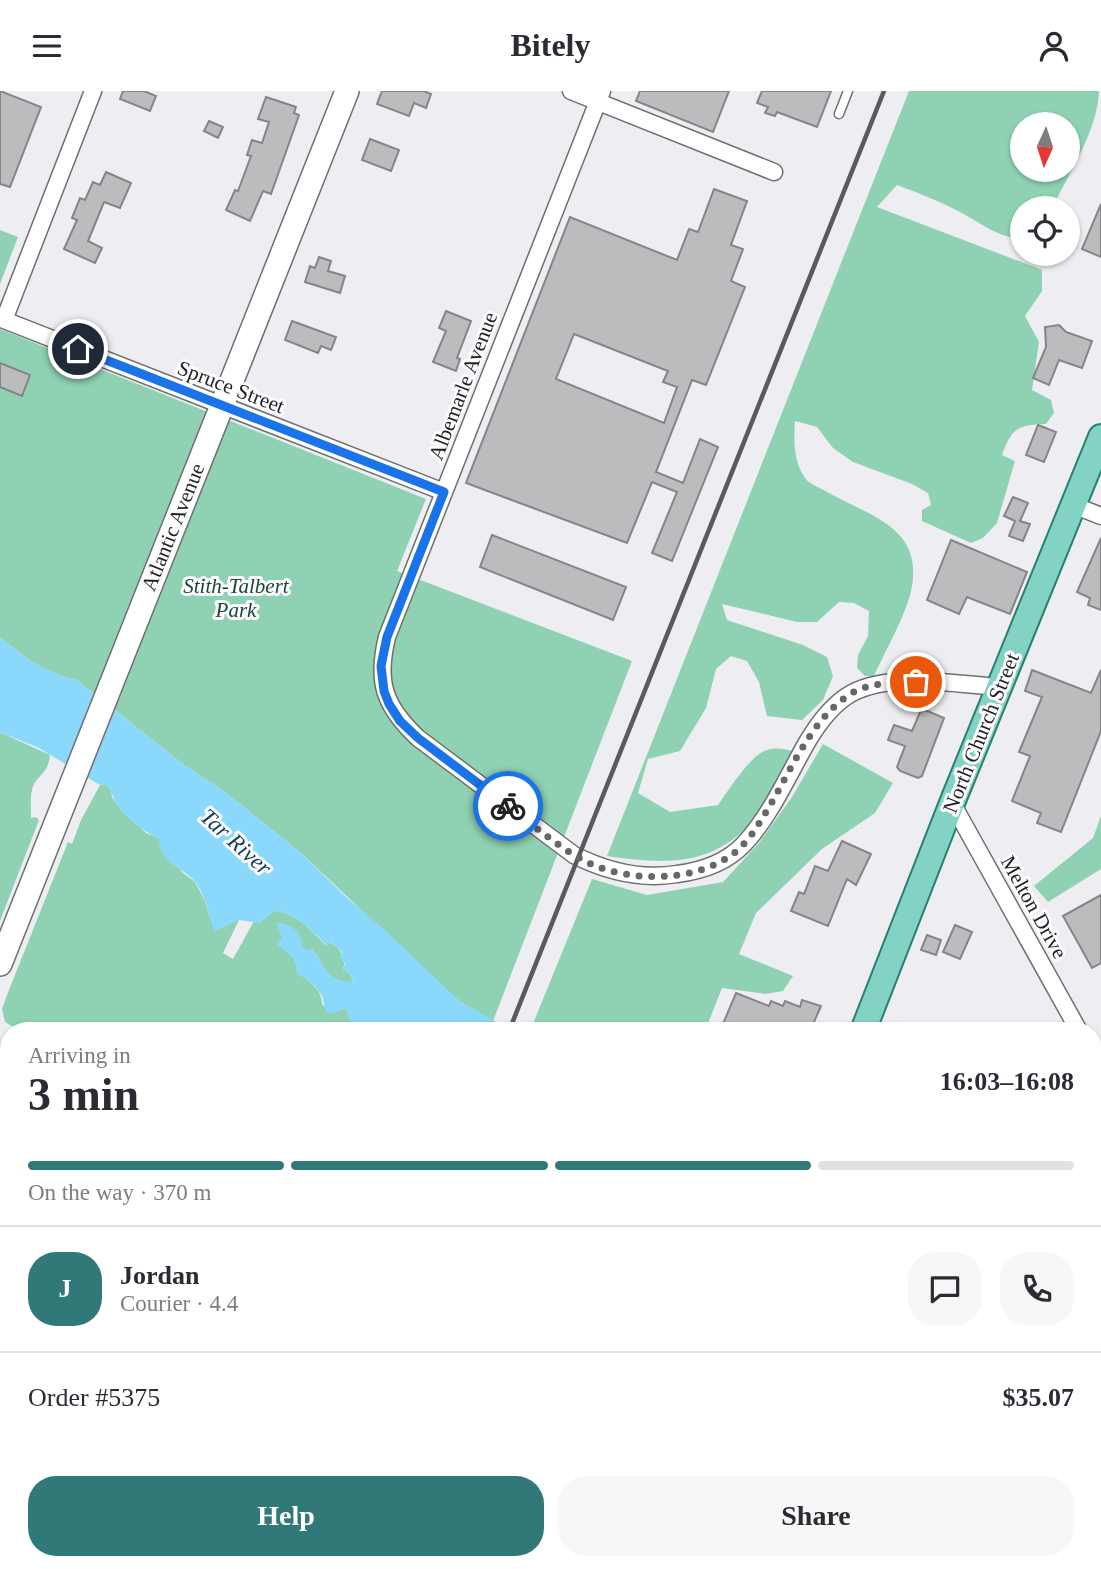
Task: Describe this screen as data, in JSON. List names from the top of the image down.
{
  "streets": {
    "main road": ["Atlantic Avenue", "North Church Street"],
    "street": ["Albemarle Avenue", "Spruce Street", "Melton Drive"]
  },
  "crossings": [
    ["Albemarle Avenue", "Spruce Street"],
    ["Albemarle Avenue", "North Church Street"],
    ["Spruce Street", "Atlantic Avenue"],
    ["North Church Street", "Melton Drive"]
  ],
  "water": ["Tar River"],
  "parks": ["Stith-Talbert Park"],
  "north": "bottom",
  "page": {
    "header": "Bitely",
    "heading": ["3 min", "Arriving in", "16:03–16:08"],
    "panel": [
      "Jordan",
      "Courier · 4.4",
      "Order #5375",
      "$35.07"
    ],
    "bar": "On the way · 370 m",
    "round": "J",
    "buttons": ["Help", "Share"]
  }
}
